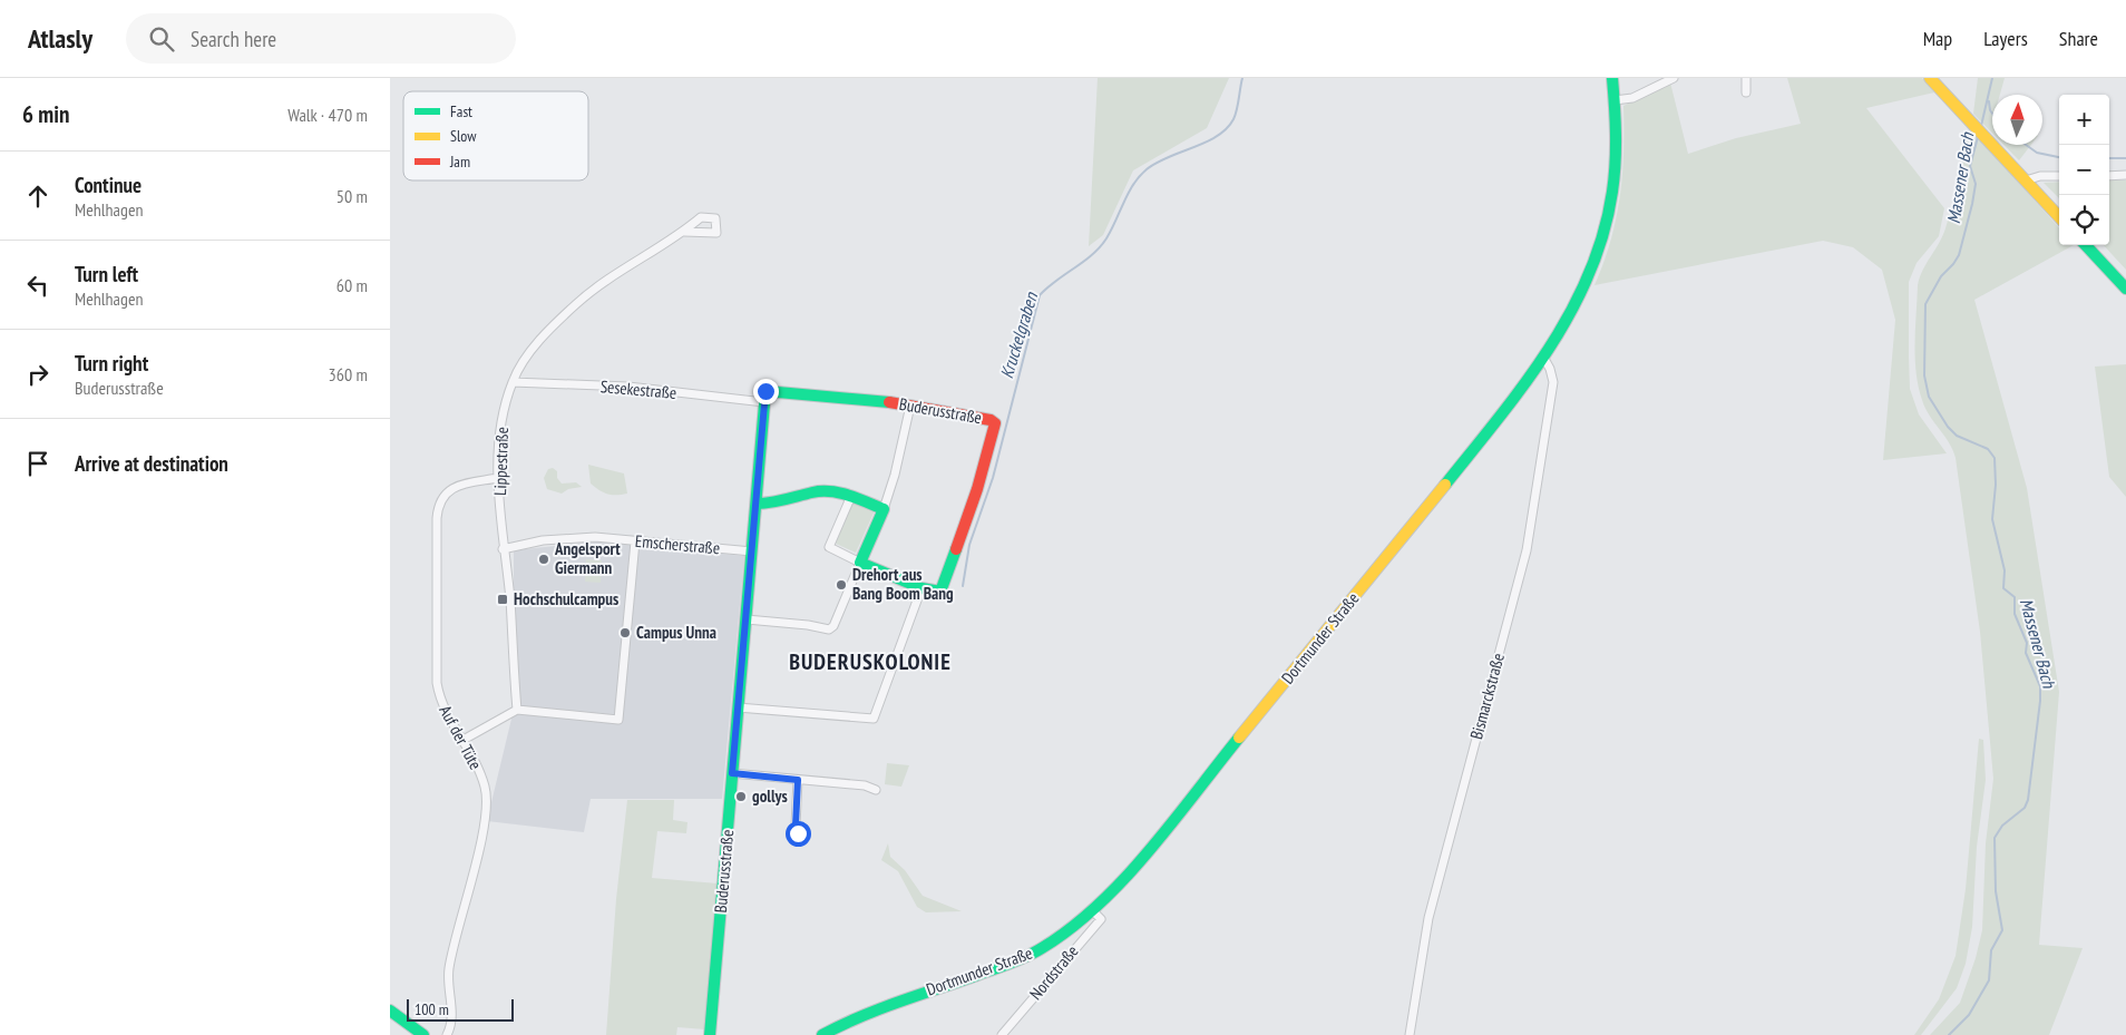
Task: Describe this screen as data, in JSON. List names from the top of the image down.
{
  "streets": {
    "street": [
      "Sesekestraße",
      "Buderusstraße",
      "Lippestraße",
      "Emscherstraße",
      "Dortmunder Straße",
      "Bismarckstraße",
      "Auf der Tüte",
      "Nordstraße"
    ]
  },
  "crossings": [
    ["Sesekestraße", "Buderusstraße"],
    ["Sesekestraße", "Lippestraße"],
    ["Buderusstraße", "Emscherstraße"],
    ["Lippestraße", "Emscherstraße"],
    ["Lippestraße", "Auf der Tüte"],
    ["Dortmunder Straße", "Bismarckstraße"],
    ["Dortmunder Straße", "Nordstraße"]
  ],
  "districts": ["BUDERUSKOLONIE"],
  "water": ["Massener Bach", "Kruckelgraben"],
  "places": {
    "other": [
      "Angelsport Giermann",
      "Drehort aus Bang Boom Bang",
      "Campus Unna",
      "gollys"
    ],
    "transit": ["Hochschulcampus"]
  },
  "legend": ["Fast", "Slow", "Jam"],
  "scale_bar": "100 m",
  "north": "top",
  "page": {
    "header": "Atlasly",
    "search": "Search here",
    "nav": ["Map", "Layers", "Share"],
    "heading": ["6 min", "Walk · 470 m"],
    "map_buttons": ["+", "−"],
    "list": [
      ["Continue", "Mehlhagen", "50 m"],
      ["Turn left", "Mehlhagen", "60 m"],
      ["Turn right", "Buderusstraße", "360 m"],
      "Arrive at destination"
    ],
    "scale": "100 m"
  }
}
